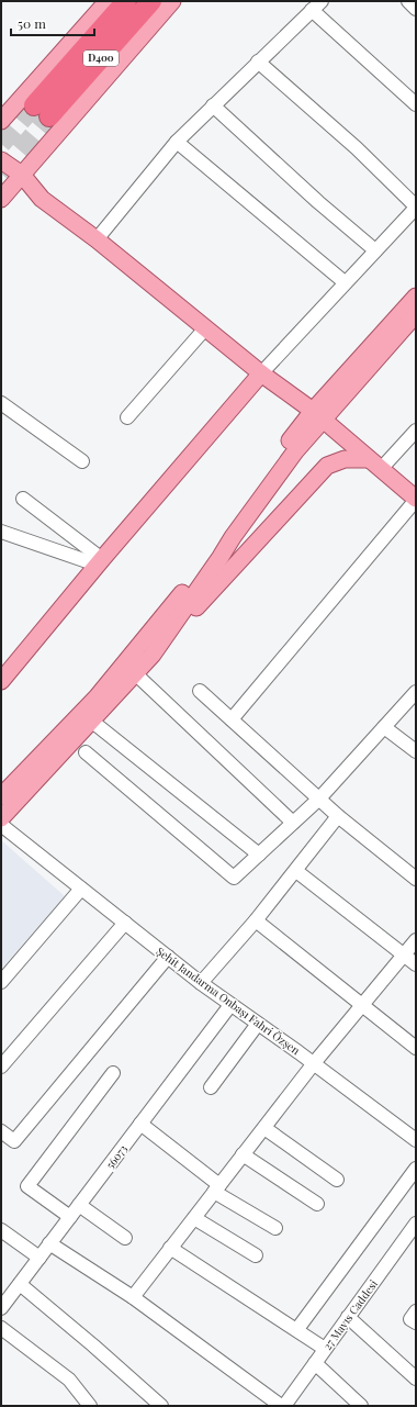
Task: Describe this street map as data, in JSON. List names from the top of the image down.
{
  "streets": {
    "highway": ["D400"],
    "street": ["Şehit Jandarma Onbaşı Fahri Özşen", "56073", "27 Mayıs Caddesi"]
  },
  "crossings": [
    ["Şehit Jandarma Onbaşı Fahri Özşen", "56073"]
  ],
  "scale_bar": "50 m"
}
